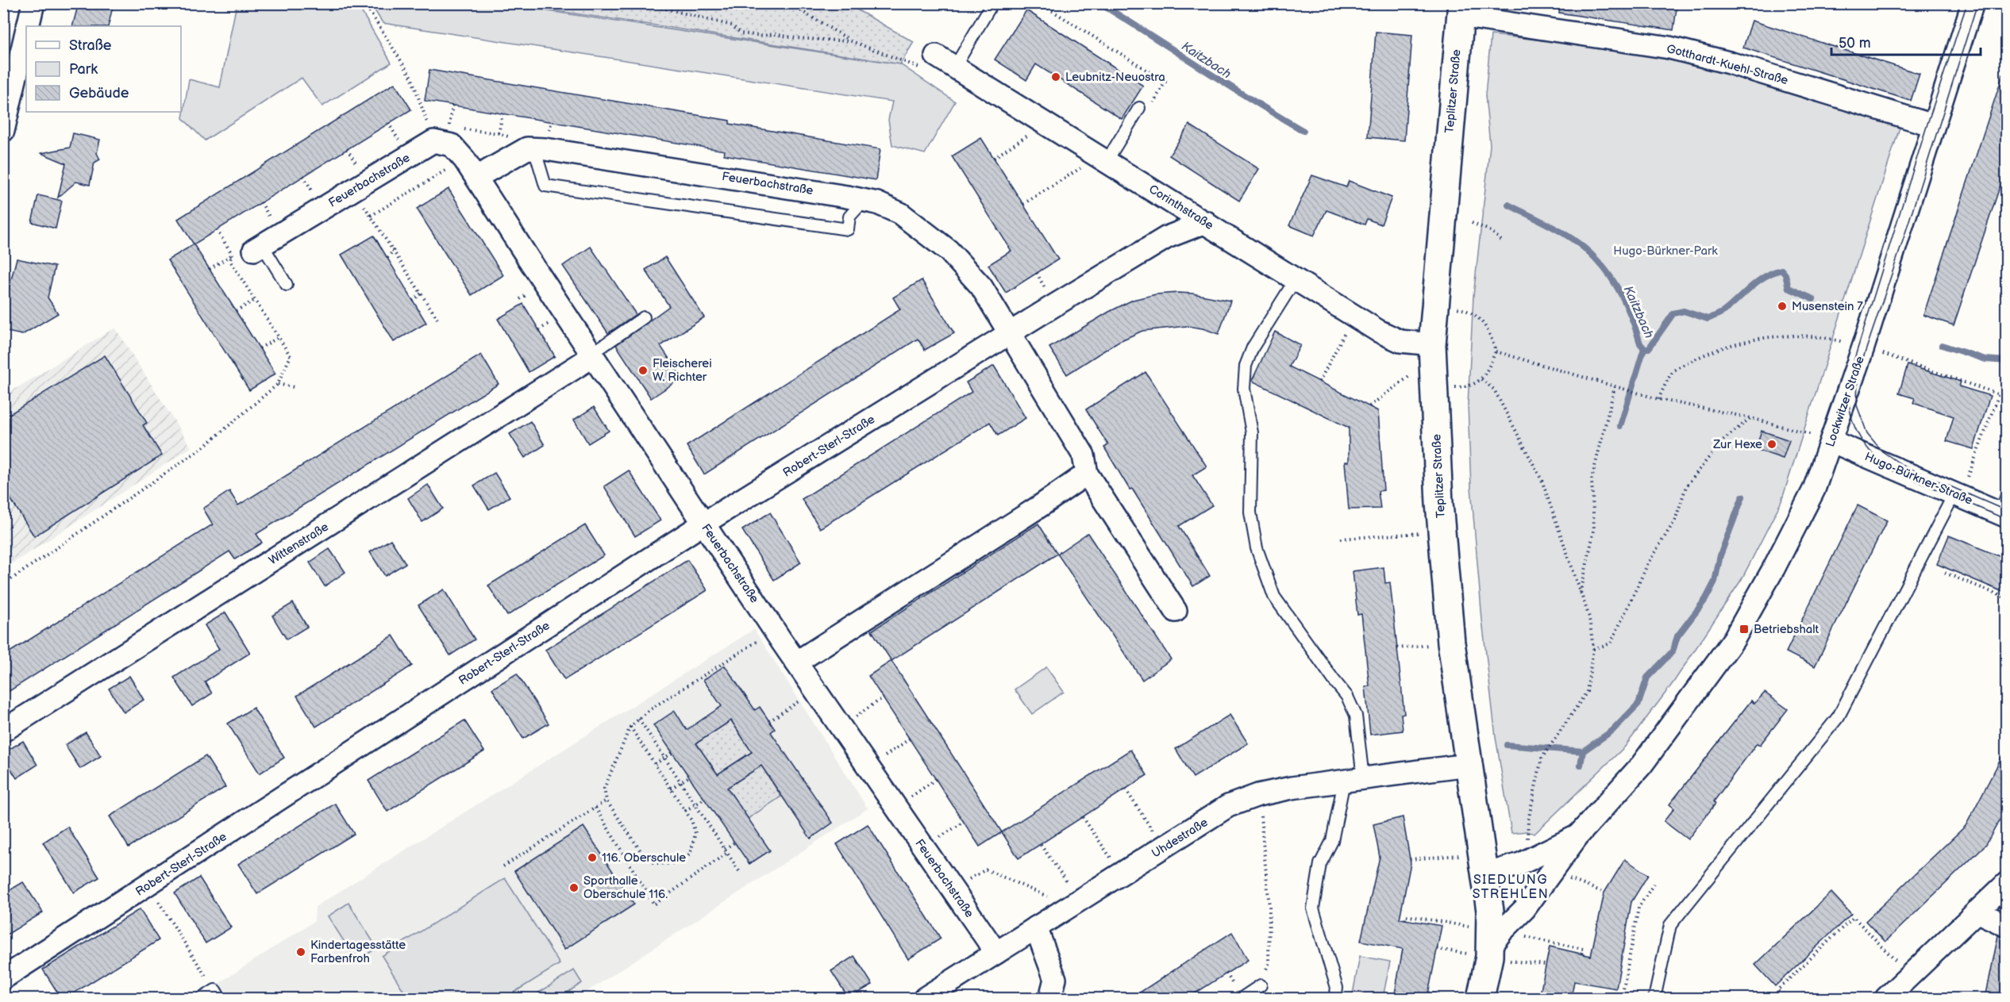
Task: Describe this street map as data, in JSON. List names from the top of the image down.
{
  "streets": {
    "main road": ["Teplitzer Straße"],
    "street": [
      "Gotthardt-Kuehl-Straße",
      "Feuerbachstraße",
      "Corinthstraße",
      "Lockwitzer Straße",
      "Robert-Sterl-Straße",
      "Hugo-Bürkner-Straße",
      "Wittenstraße",
      "Uhdestraße"
    ]
  },
  "crossings": [
    ["Gotthardt-Kuehl-Straße", "Teplitzer Straße"],
    ["Gotthardt-Kuehl-Straße", "Lockwitzer Straße"],
    ["Teplitzer Straße", "Corinthstraße"],
    ["Teplitzer Straße", "Lockwitzer Straße"],
    ["Teplitzer Straße", "Uhdestraße"],
    ["Feuerbachstraße", "Robert-Sterl-Straße"],
    ["Feuerbachstraße", "Wittenstraße"],
    ["Feuerbachstraße", "Uhdestraße"],
    ["Corinthstraße", "Robert-Sterl-Straße"],
    ["Lockwitzer Straße", "Hugo-Bürkner-Straße"]
  ],
  "districts": ["SIEDLUNG STREHLEN"],
  "water": ["Kaitzbach"],
  "parks": ["Hugo-Bürkner-Park"],
  "places": {
    "other": [
      "Leubnitz-Neuostra",
      "Musenstein 7",
      "Fleischerei W. Richter",
      "Zur Hexe",
      "116. Oberschule",
      "Sporthalle Oberschule 116.",
      "Kindertagesstätte Farbenfroh"
    ],
    "transit": ["Betriebshalt"]
  },
  "legend": ["Straße", "Park", "Gebäude"],
  "scale_bar": "50 m"
}
